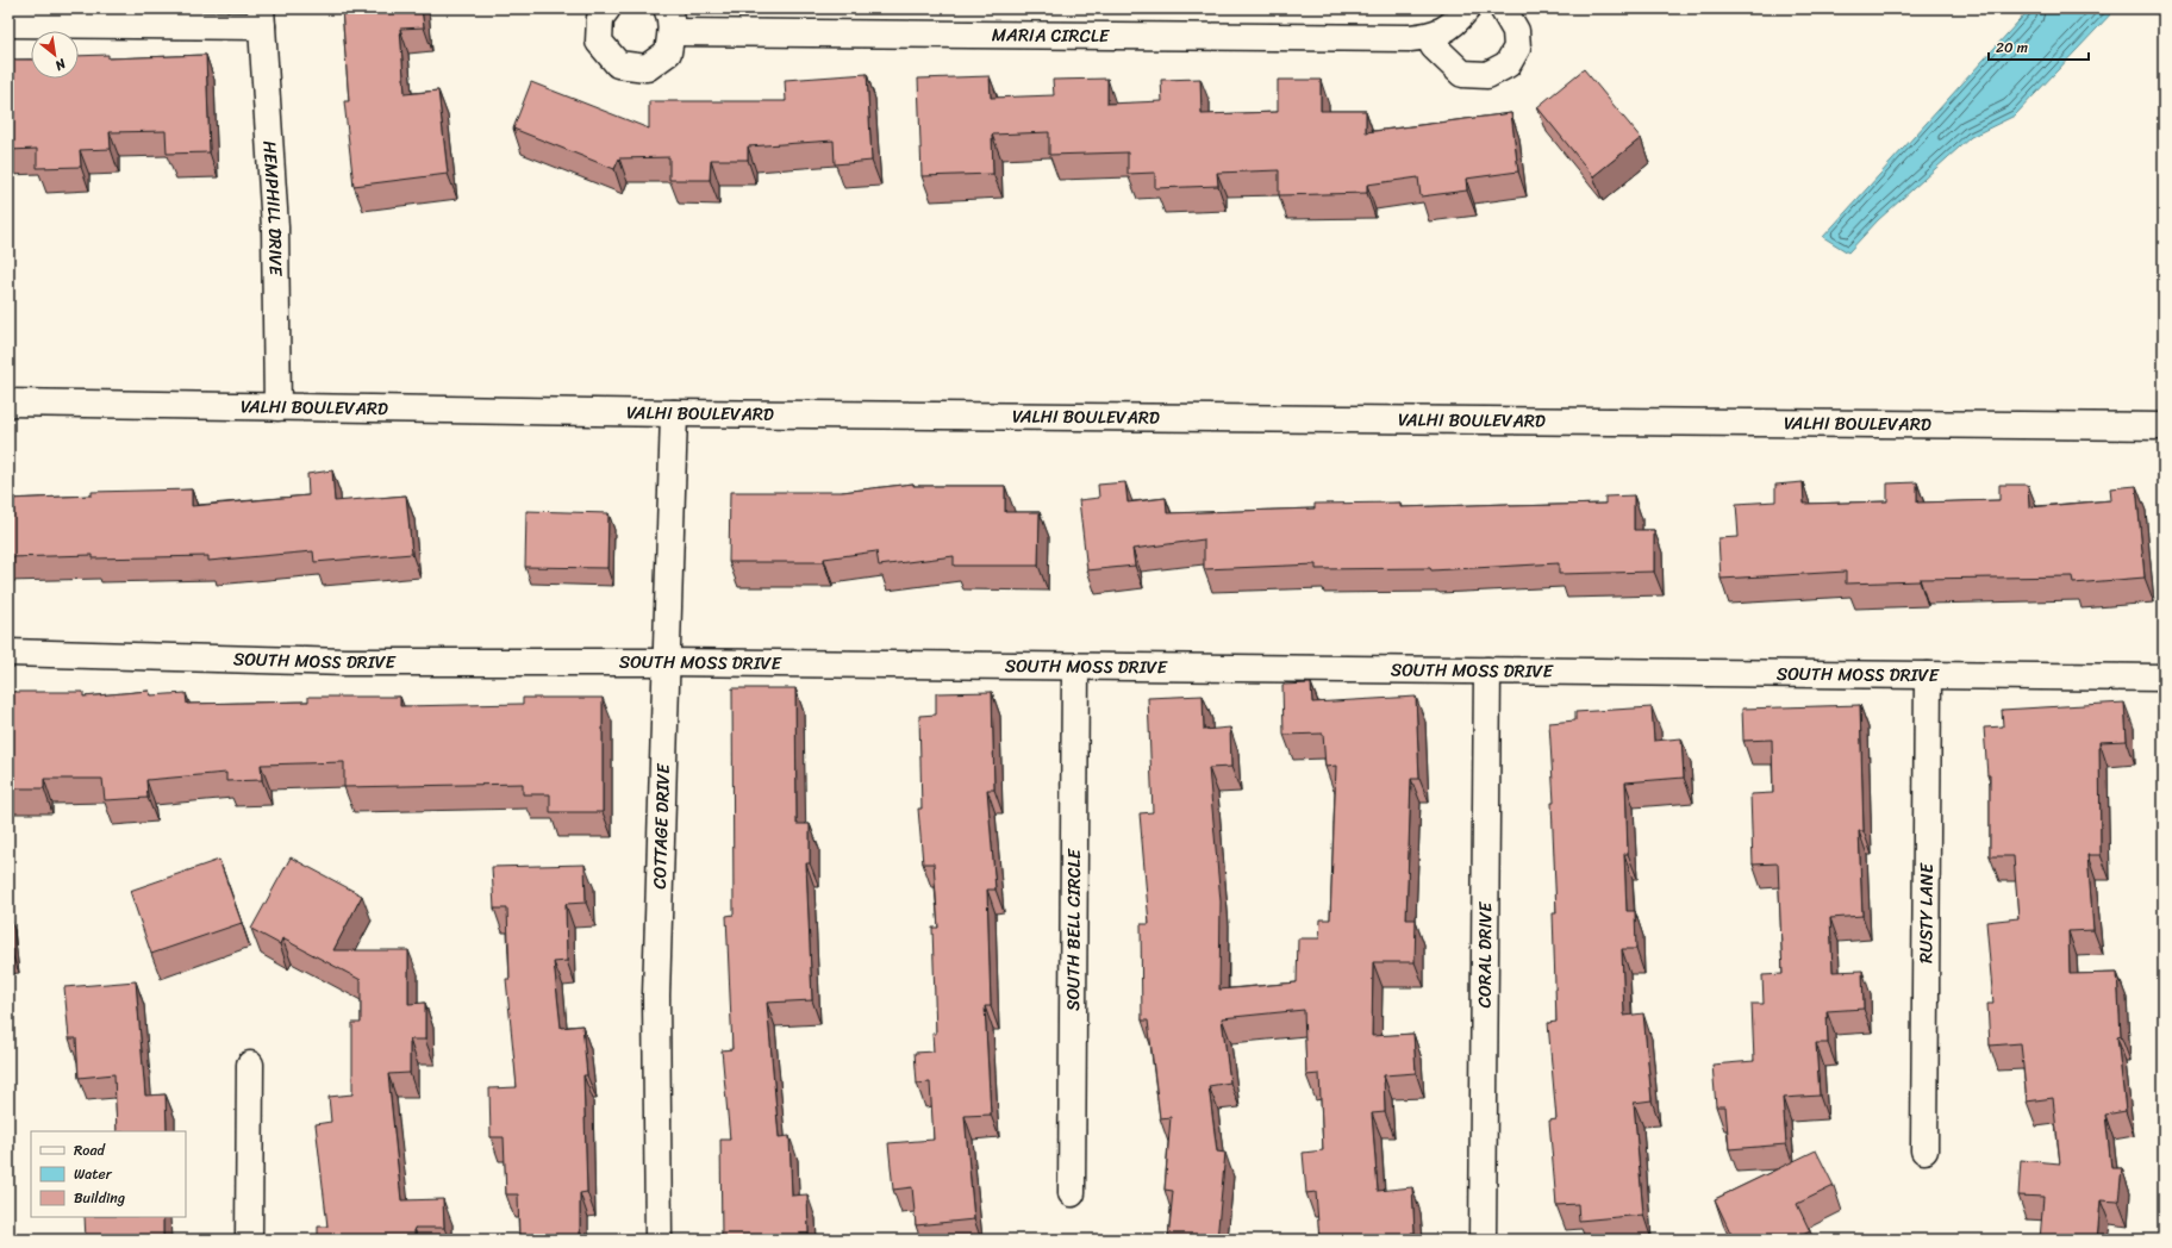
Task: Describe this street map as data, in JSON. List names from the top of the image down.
{
  "streets": {
    "street": [
      "MARIA CIRCLE",
      "HEMPHILL DRIVE",
      "VALHI BOULEVARD",
      "SOUTH MOSS DRIVE",
      "COTTAGE DRIVE",
      "RUSTY LANE",
      "SOUTH BELL CIRCLE",
      "CORAL DRIVE"
    ]
  },
  "crossings": [
    ["HEMPHILL DRIVE", "VALHI BOULEVARD"],
    ["VALHI BOULEVARD", "COTTAGE DRIVE"],
    ["SOUTH MOSS DRIVE", "COTTAGE DRIVE"],
    ["SOUTH MOSS DRIVE", "RUSTY LANE"],
    ["SOUTH MOSS DRIVE", "SOUTH BELL CIRCLE"],
    ["SOUTH MOSS DRIVE", "CORAL DRIVE"]
  ],
  "legend": ["Road", "Water", "Building"],
  "scale_bar": "20 m",
  "north": "bottom right"
}
